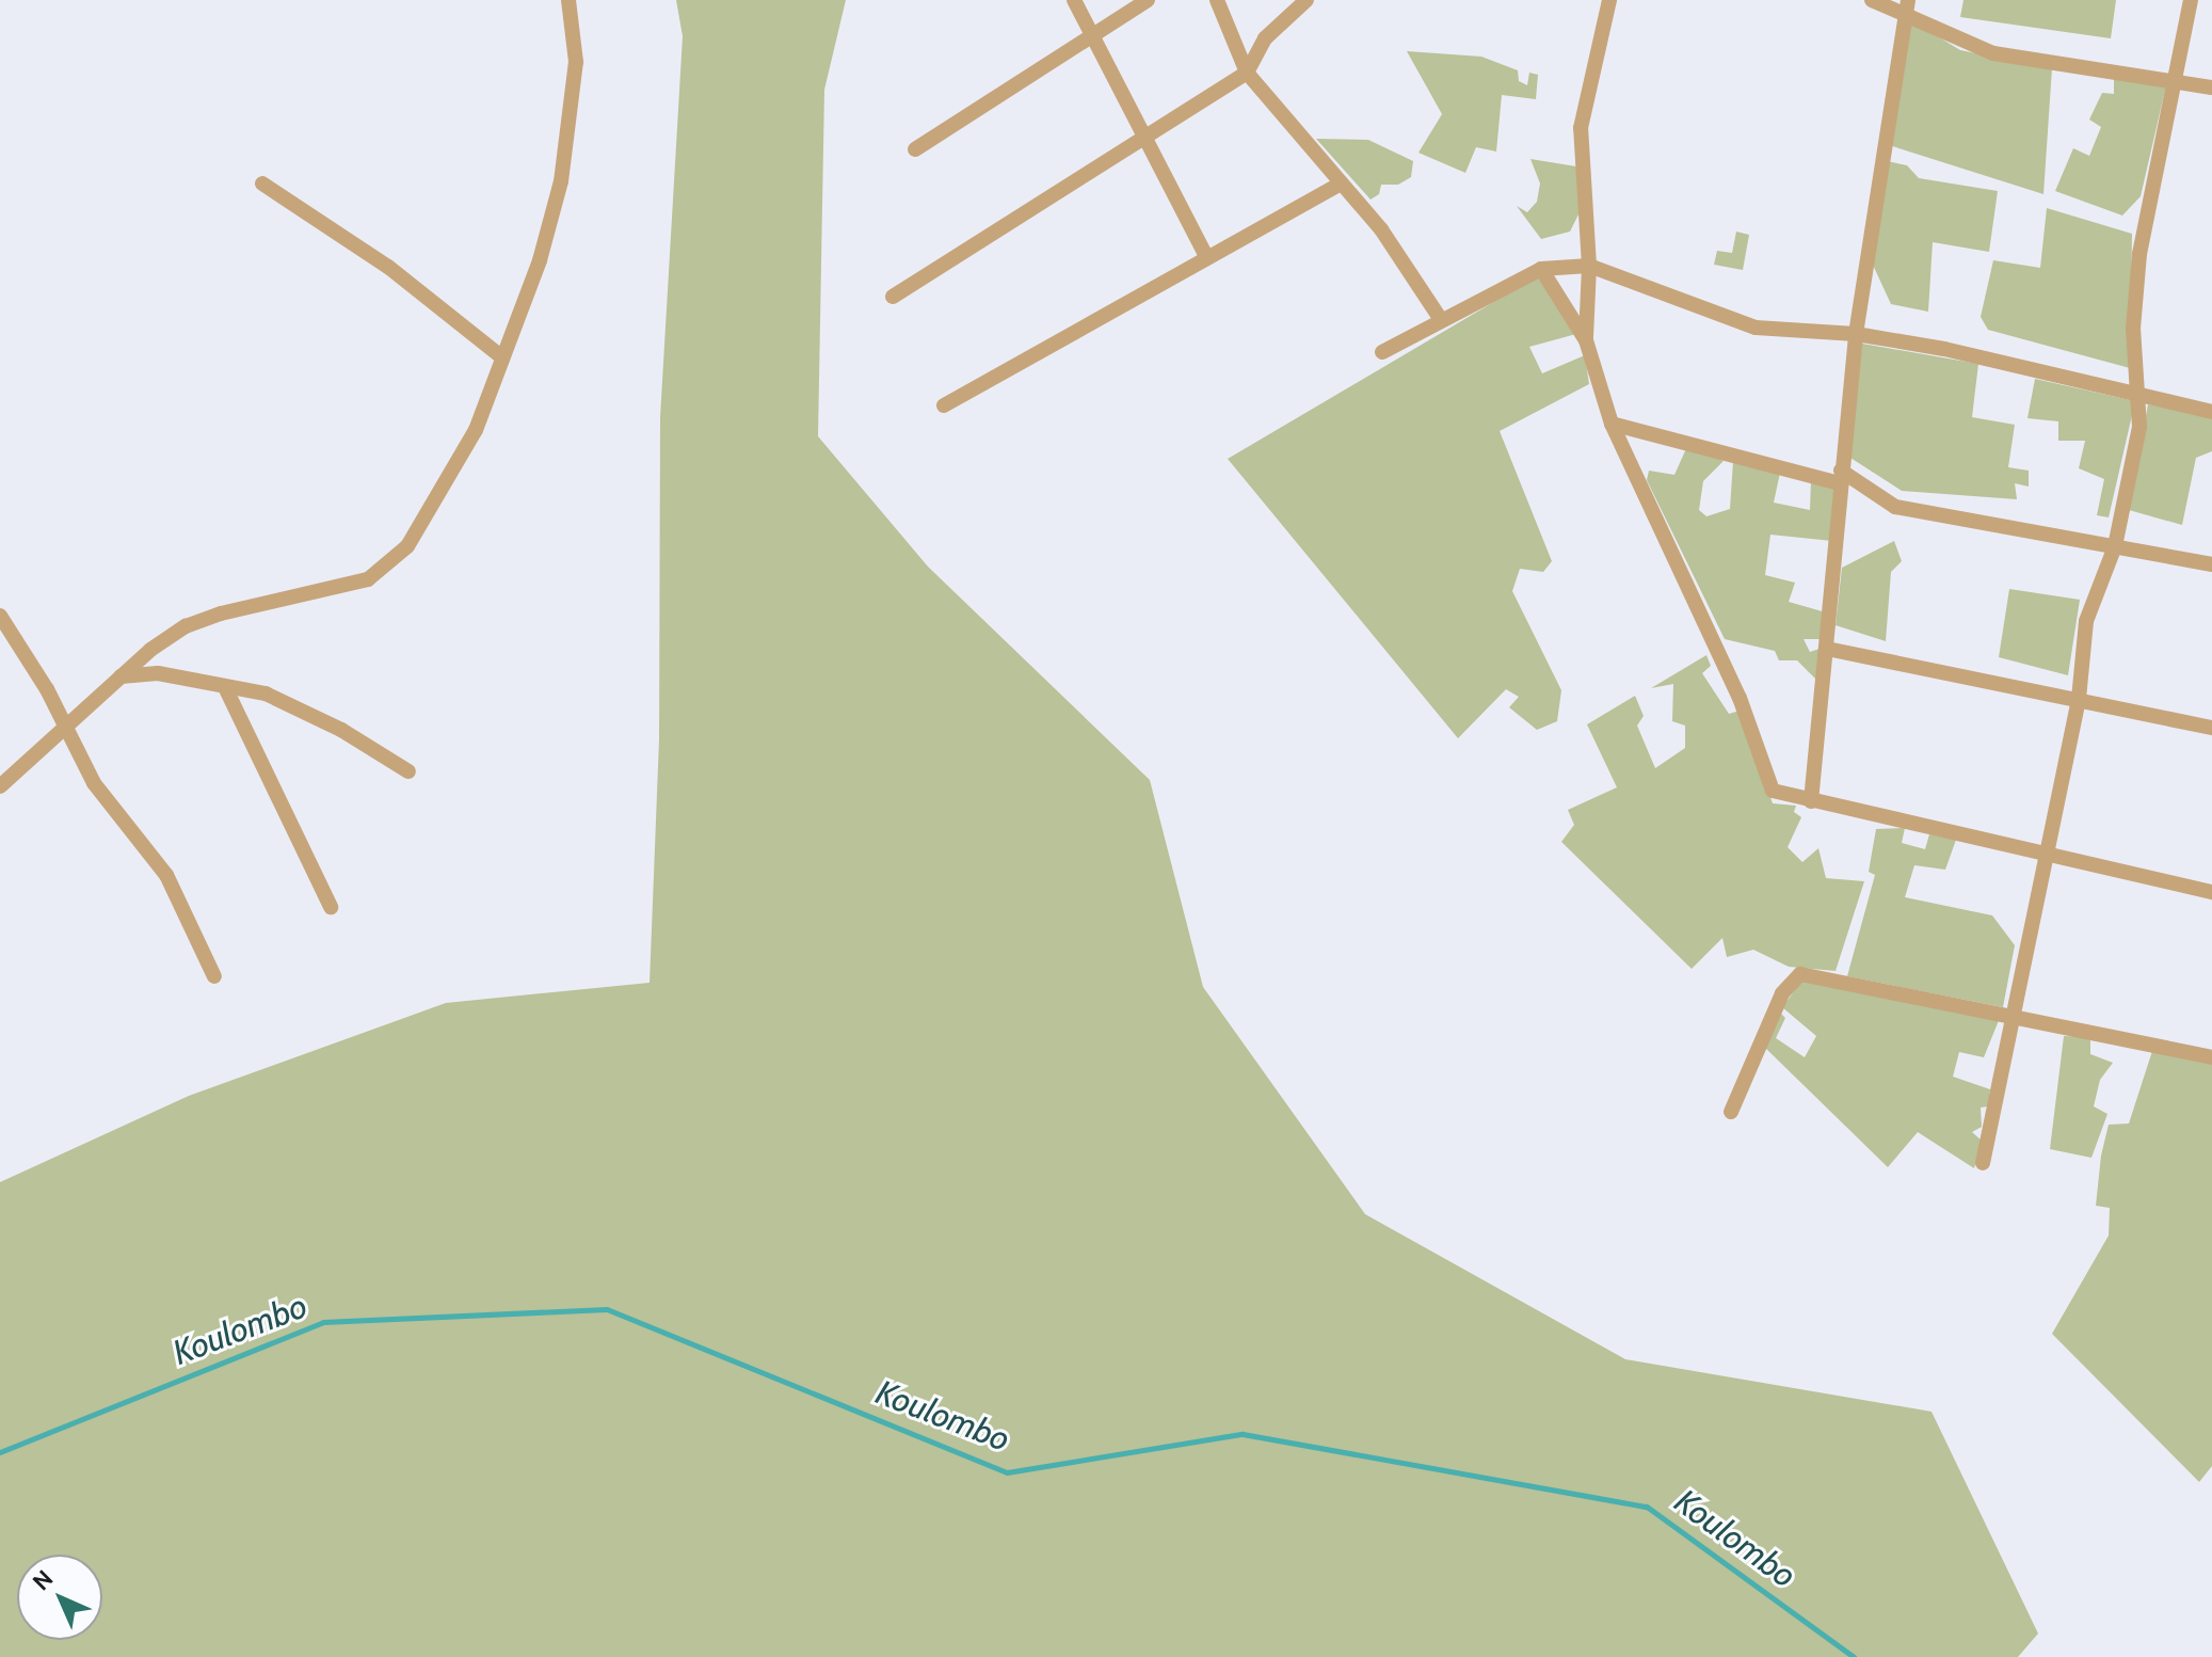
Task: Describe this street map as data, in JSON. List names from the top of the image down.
{
  "water": ["Koulombo"],
  "north": "top left"
}
